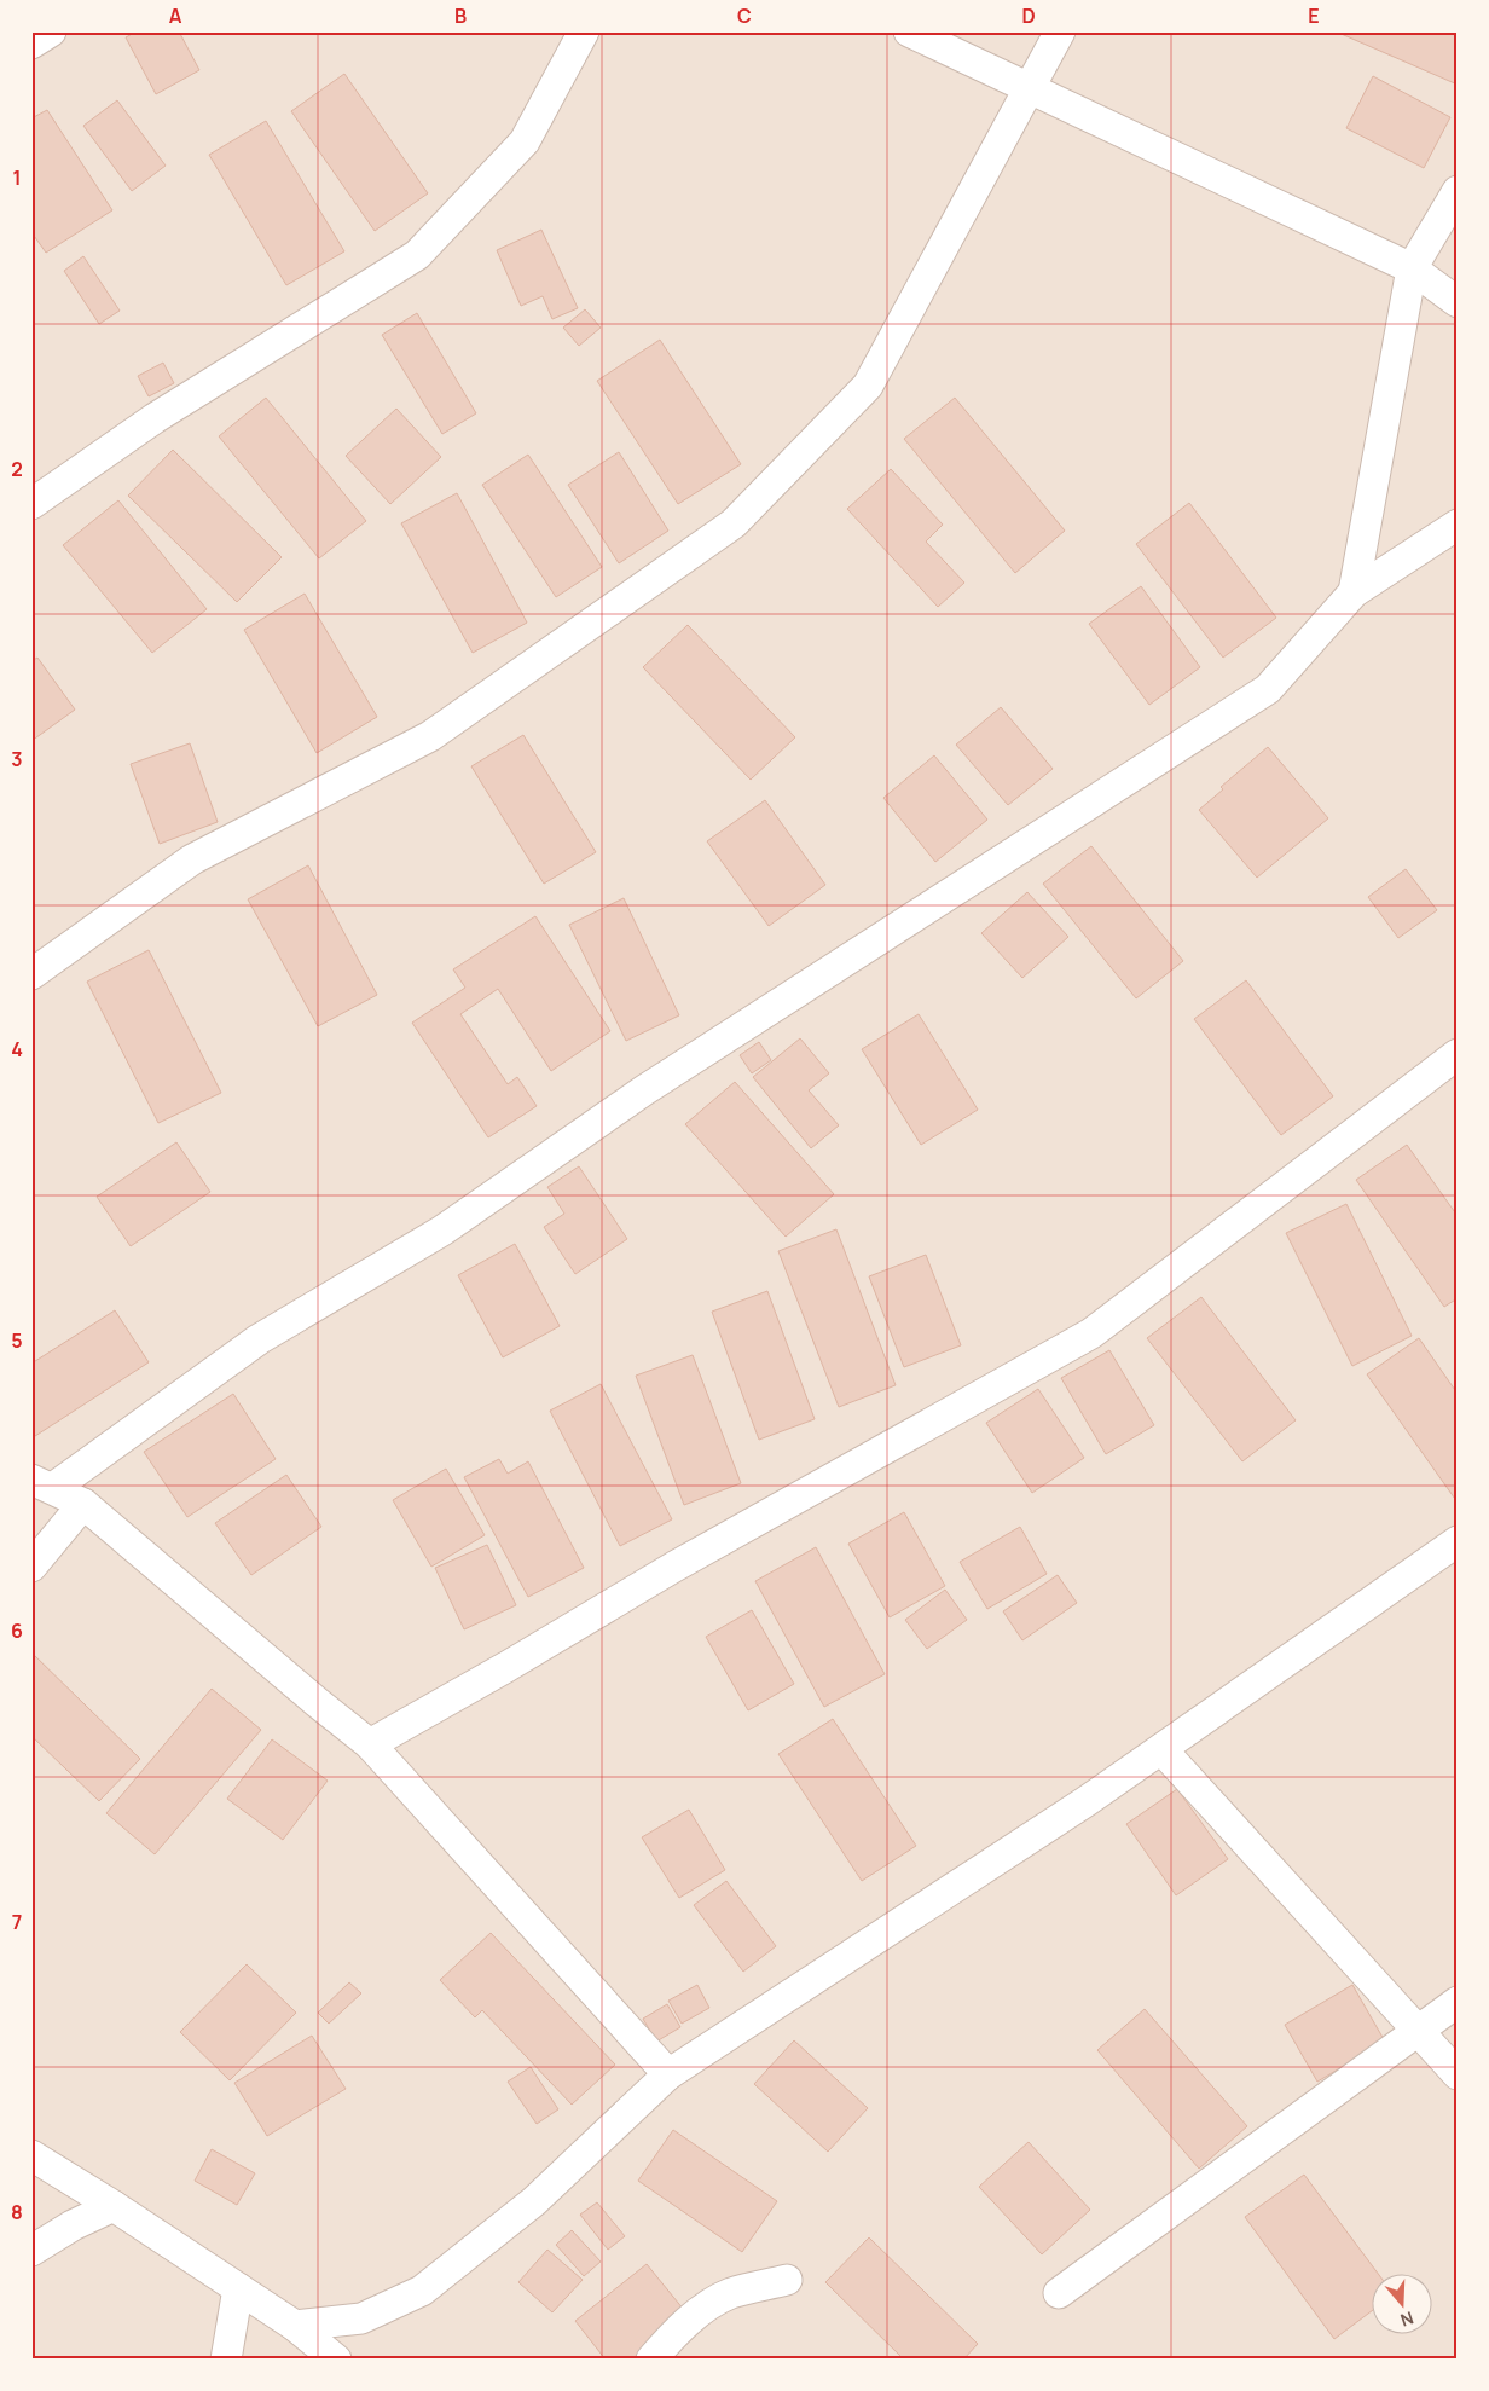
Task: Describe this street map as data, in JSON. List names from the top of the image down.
{
  "north": "bottom",
  "grid": {
    "columns": [
      "A",
      "B",
      "C",
      "D",
      "E"
    ],
    "rows": [
      "1",
      "2",
      "3",
      "4",
      "5",
      "6",
      "7",
      "8"
    ]
  }
}
